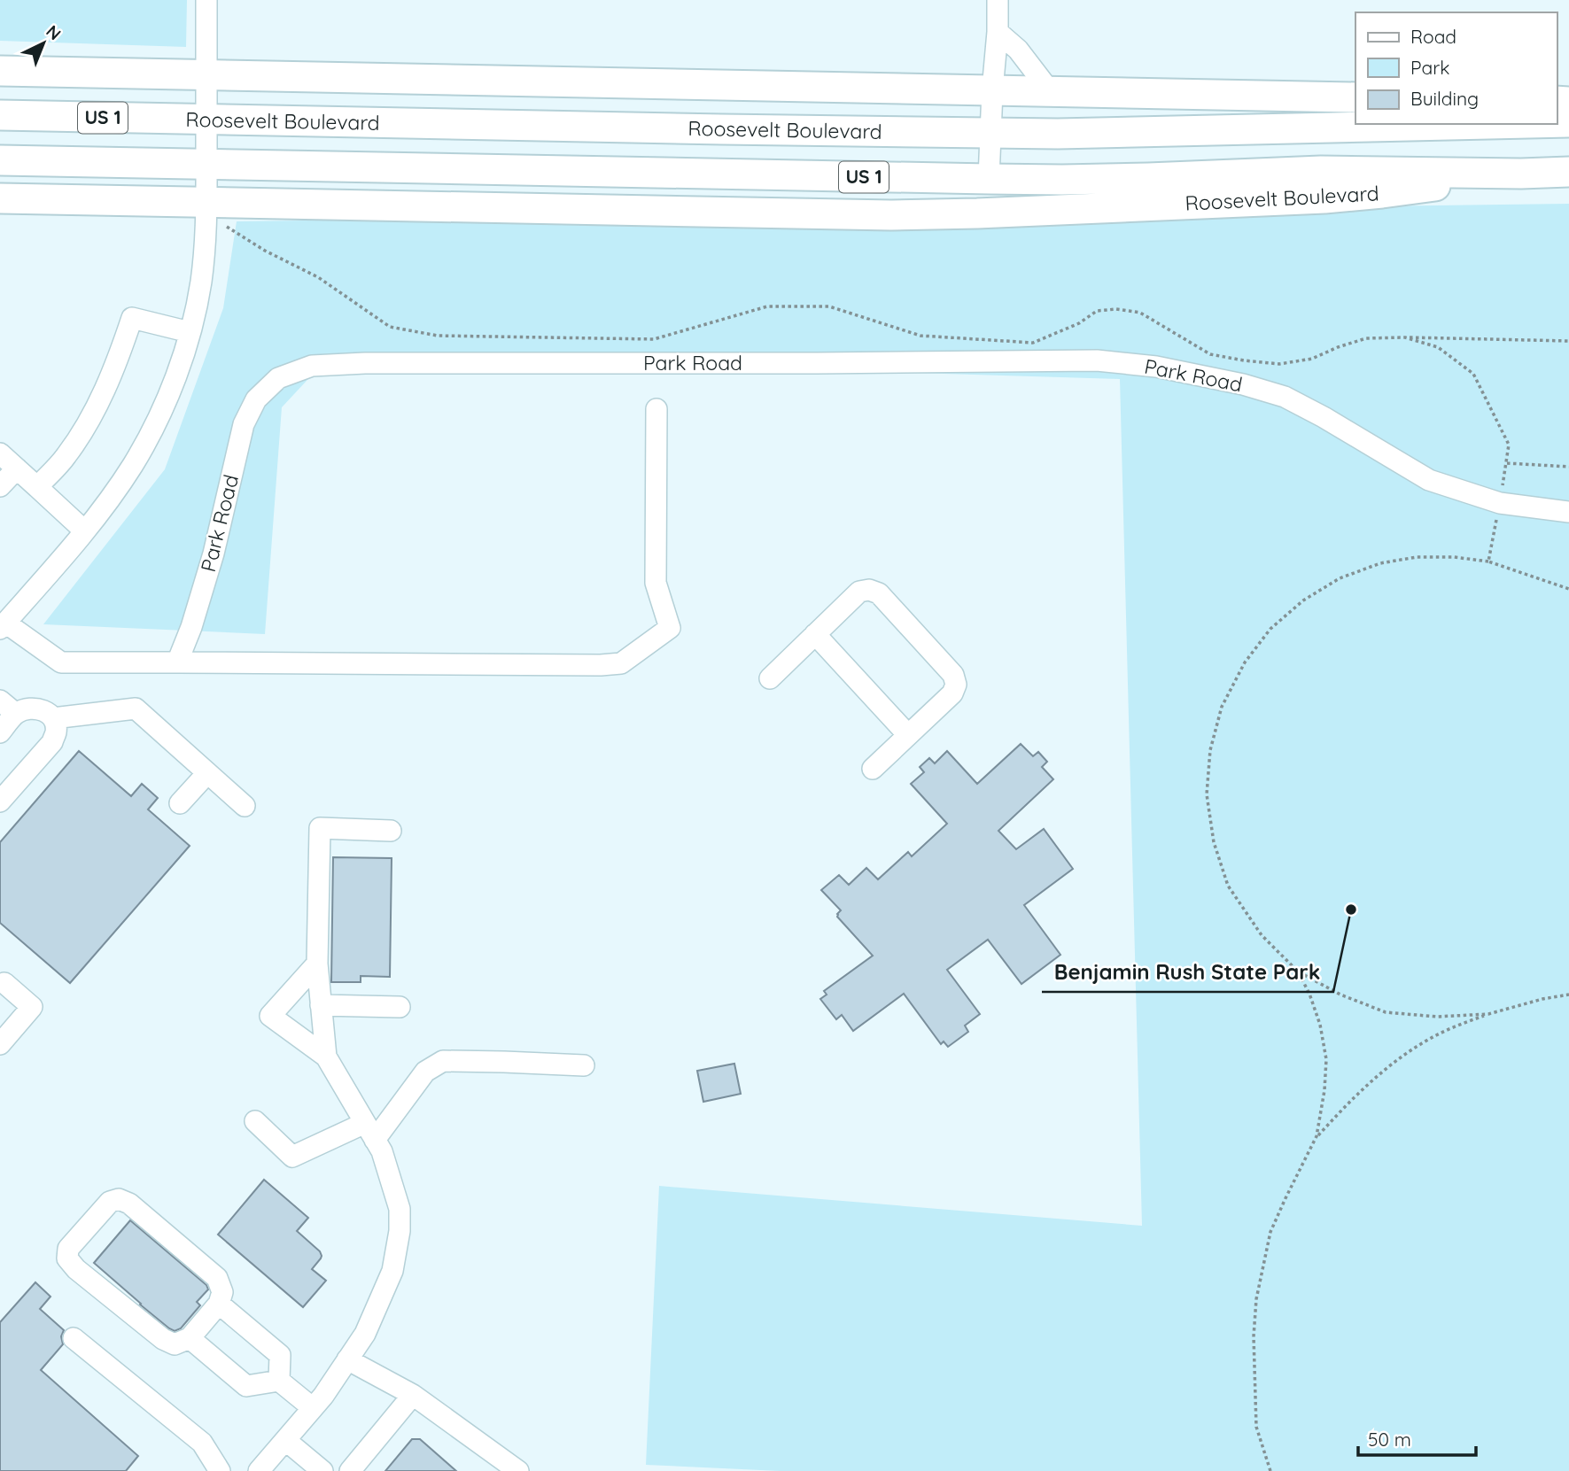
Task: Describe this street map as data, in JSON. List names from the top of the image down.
{
  "streets": {
    "highway": ["US 1", "Roosevelt Boulevard"],
    "street": ["Park Road"]
  },
  "places": ["Benjamin Rush State Park"],
  "legend": ["Road", "Park", "Building"],
  "scale_bar": "50 m",
  "north": "top right"
}
